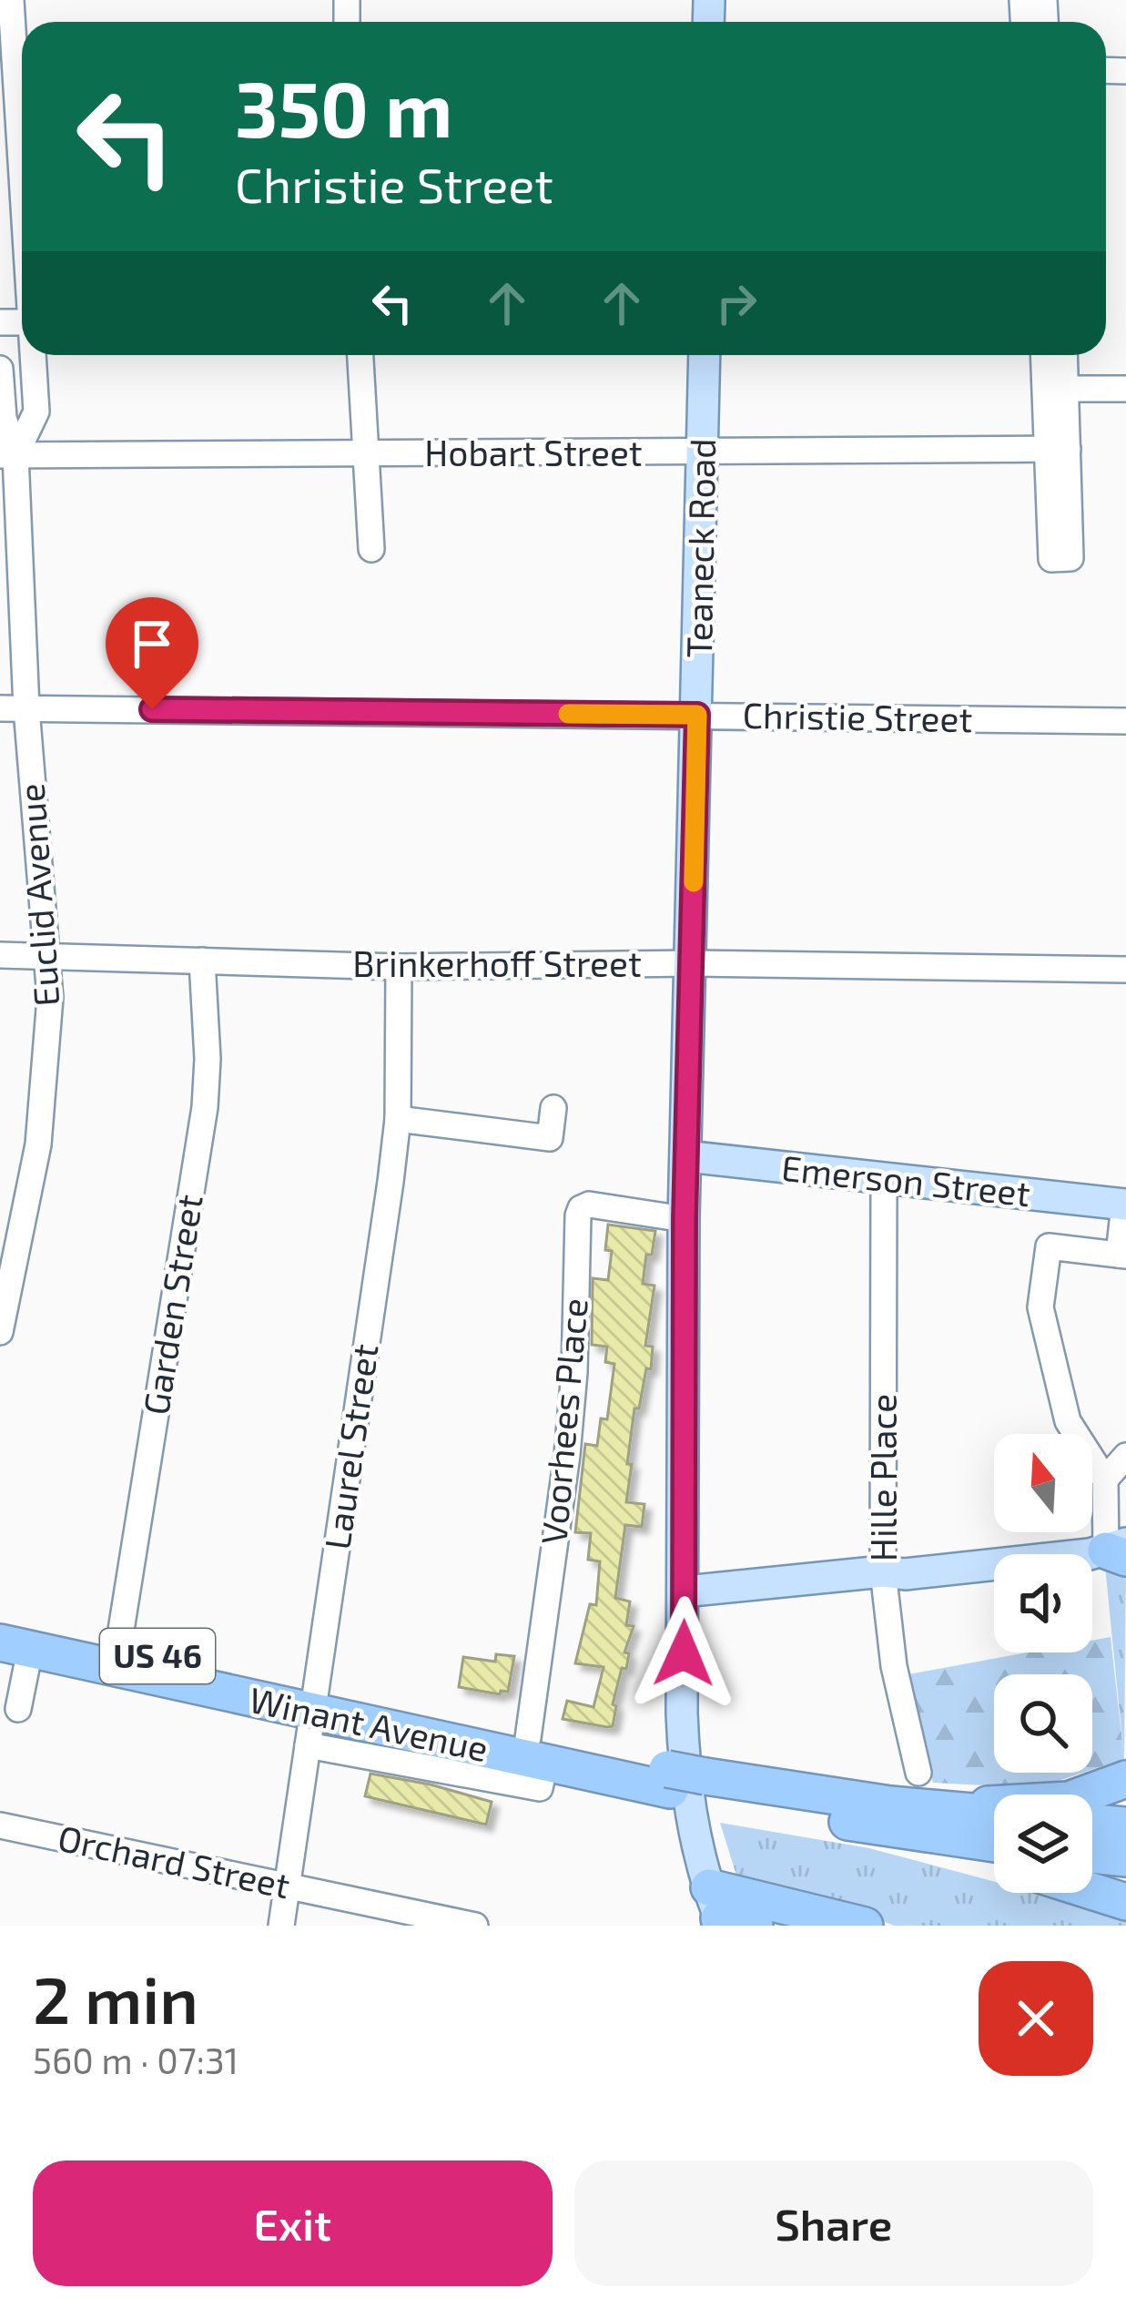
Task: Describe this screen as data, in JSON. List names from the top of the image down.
{
  "streets": {
    "highway": ["US 46", "Winant Avenue"],
    "main road": ["Teaneck Road", "Emerson Street"],
    "street": [
      "Hobart Street",
      "Christie Street",
      "Euclid Avenue",
      "Brinkerhoff Street",
      "Garden Street",
      "Voorhees Place",
      "Laurel Street",
      "Hille Place",
      "Orchard Street"
    ]
  },
  "crossings": [
    ["Hobart Street", "Teaneck Road"],
    ["Hobart Street", "Euclid Avenue"],
    ["Teaneck Road", "Christie Street"],
    ["Teaneck Road", "Brinkerhoff Street"],
    ["Teaneck Road", "Emerson Street"],
    ["Teaneck Road", "Voorhees Place"],
    ["Christie Street", "Euclid Avenue"],
    ["Euclid Avenue", "Brinkerhoff Street"],
    ["Brinkerhoff Street", "Garden Street"],
    ["Brinkerhoff Street", "Laurel Street"],
    ["Emerson Street", "Hille Place"],
    ["Garden Street", "Winant Avenue"],
    ["Voorhees Place", "US 46"],
    ["Voorhees Place", "Winant Avenue"],
    ["Laurel Street", "Winant Avenue"],
    ["Laurel Street", "Orchard Street"],
    ["US 46", "Winant Avenue"]
  ],
  "north": "top",
  "page": {
    "turn": ["350 m", "Christie Street"],
    "heading": ["2 min", "560 m · 07:31"],
    "buttons": ["Exit", "Share"]
  }
}
